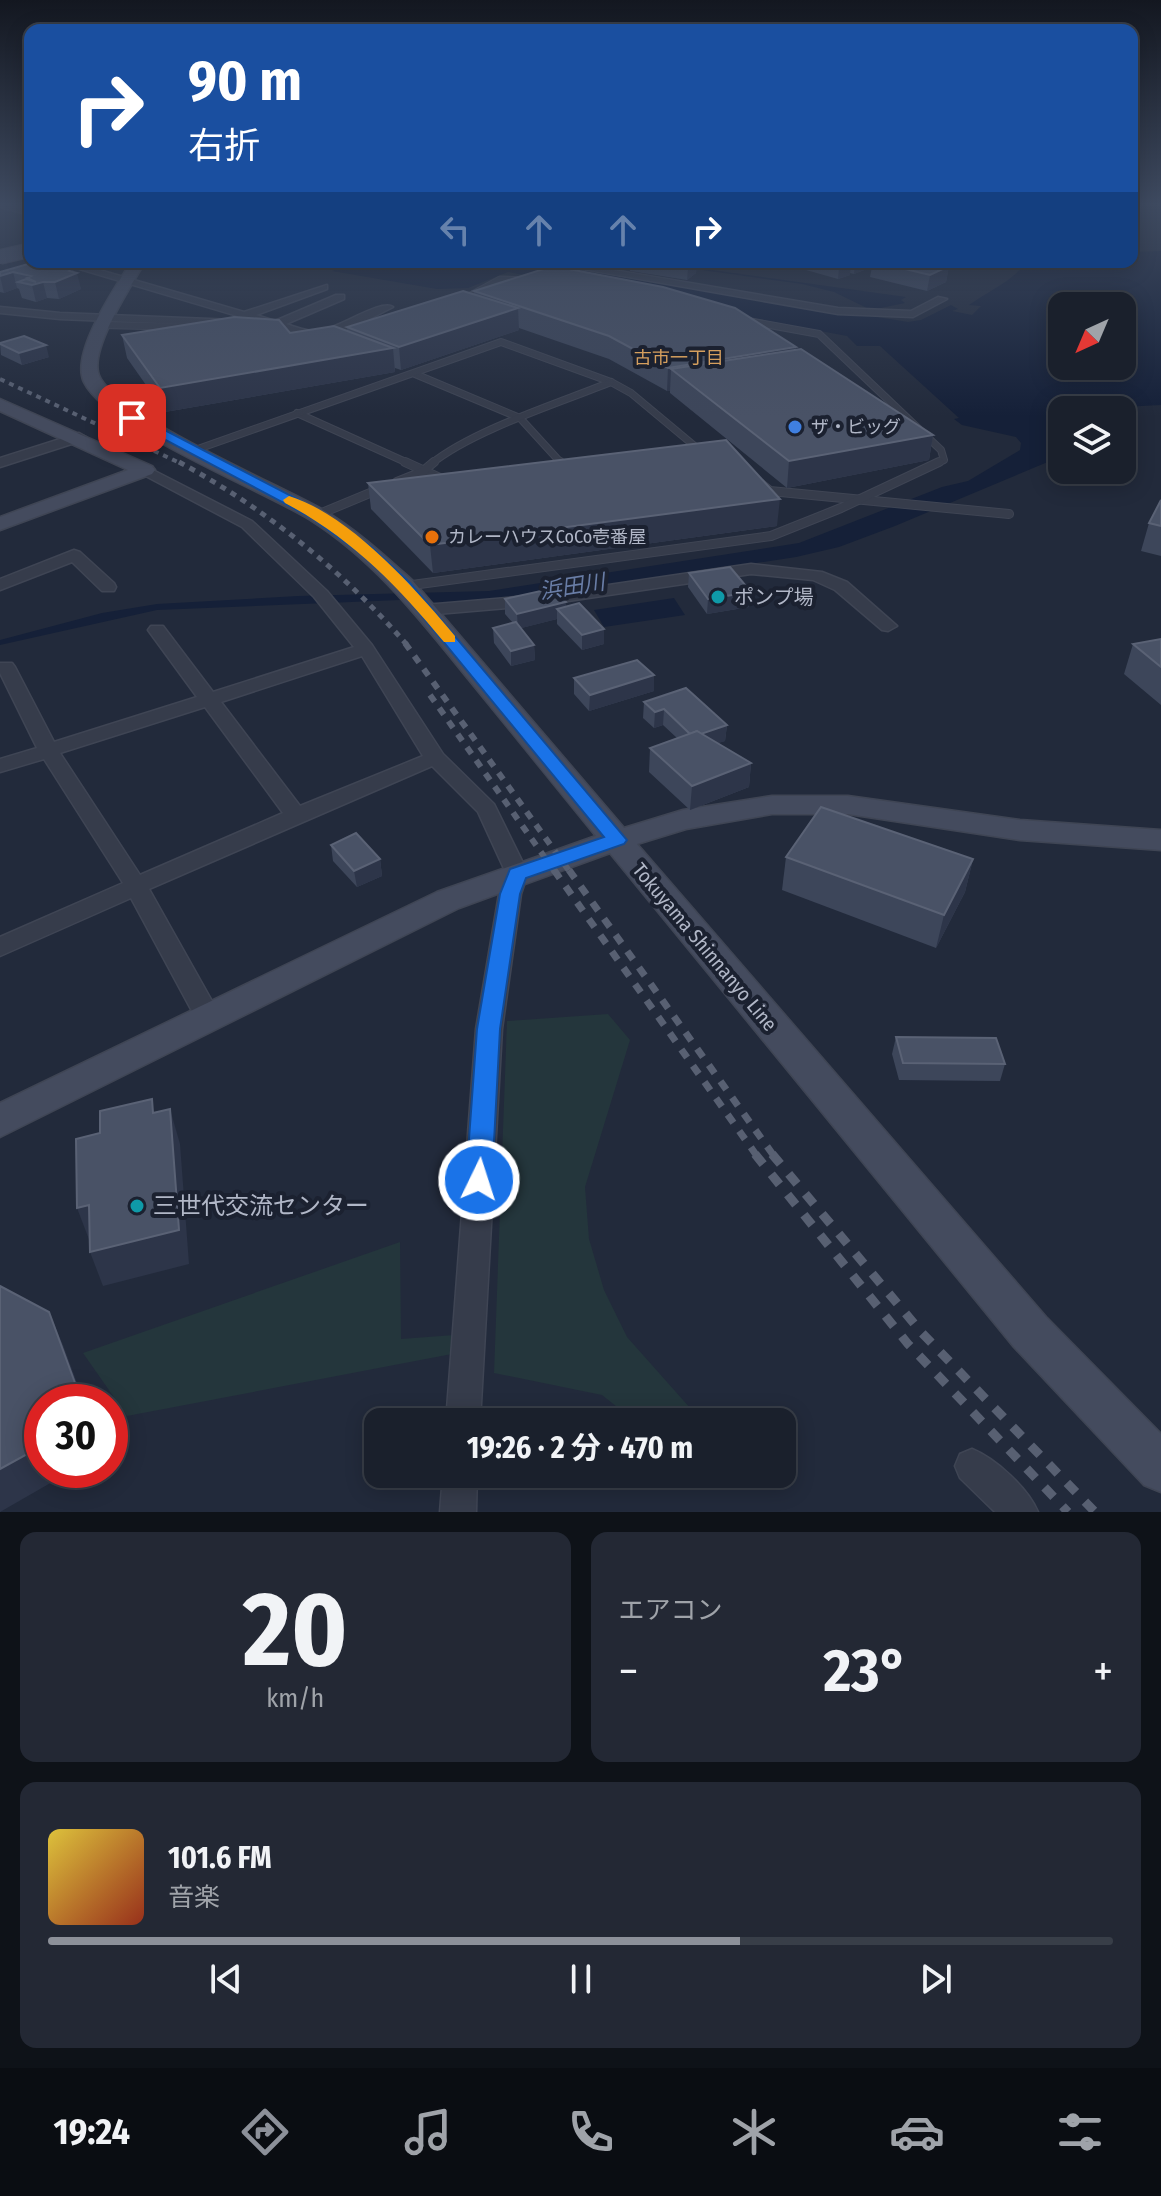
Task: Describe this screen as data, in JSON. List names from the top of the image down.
{
  "streets": {
    "main road": ["Tokuyama Shinnanyo Line"]
  },
  "districts": ["古市一丁目"],
  "water": ["浜田川"],
  "places": [
    "ザ・ビッグ",
    "カレーハウスCoCo壱番屋",
    "ポンプ場",
    "三世代交流センター"
  ],
  "north": "bottom left",
  "page": {
    "turn": ["90 m", "右折"],
    "limit": "30",
    "trip": "19:26 · 2 分 · 470 m",
    "tile": [
      ["20", "km/h"],
      "エアコン"
    ],
    "heat": ["−", "23°", "+"],
    "song": ["101.6 FM", "音楽"],
    "tabs": "19:24"
  }
}
